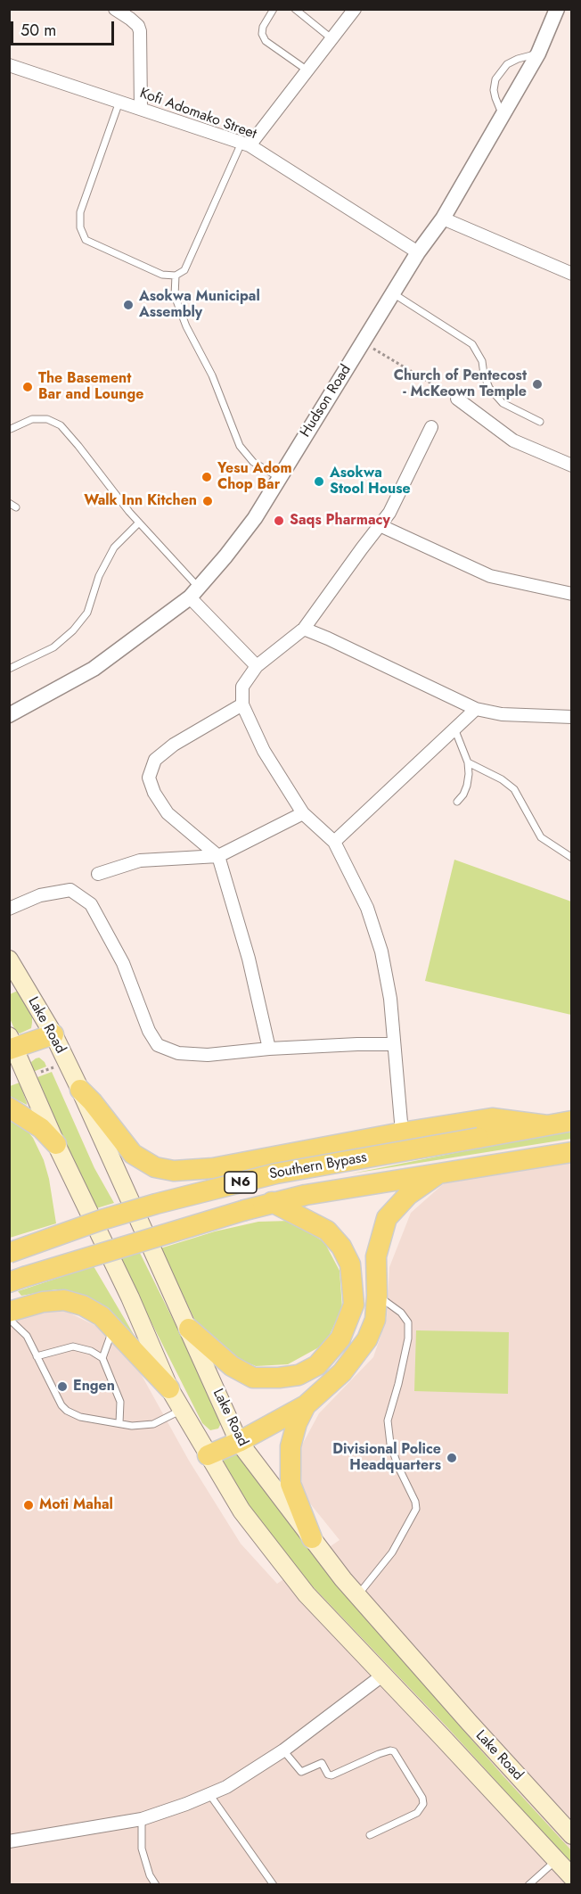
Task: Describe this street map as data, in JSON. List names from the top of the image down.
{
  "streets": {
    "highway": ["Southern Bypass", "N6"],
    "main road": ["Lake Road"],
    "street": ["Kofi Adomako Street", "Hudson Road"]
  },
  "crossings": [
    ["Kofi Adomako Street", "Hudson Road"]
  ],
  "places": [
    "Asokwa Municipal Assembly",
    "Church of Pentecost - McKeown Temple",
    "The Basement Bar and Lounge",
    "Yesu Adom Chop Bar",
    "Asokwa Stool House",
    "Walk Inn Kitchen",
    "Saqs Pharmacy",
    "Engen",
    "Divisional Police Headquarters",
    "Moti Mahal"
  ],
  "scale_bar": "50 m"
}
